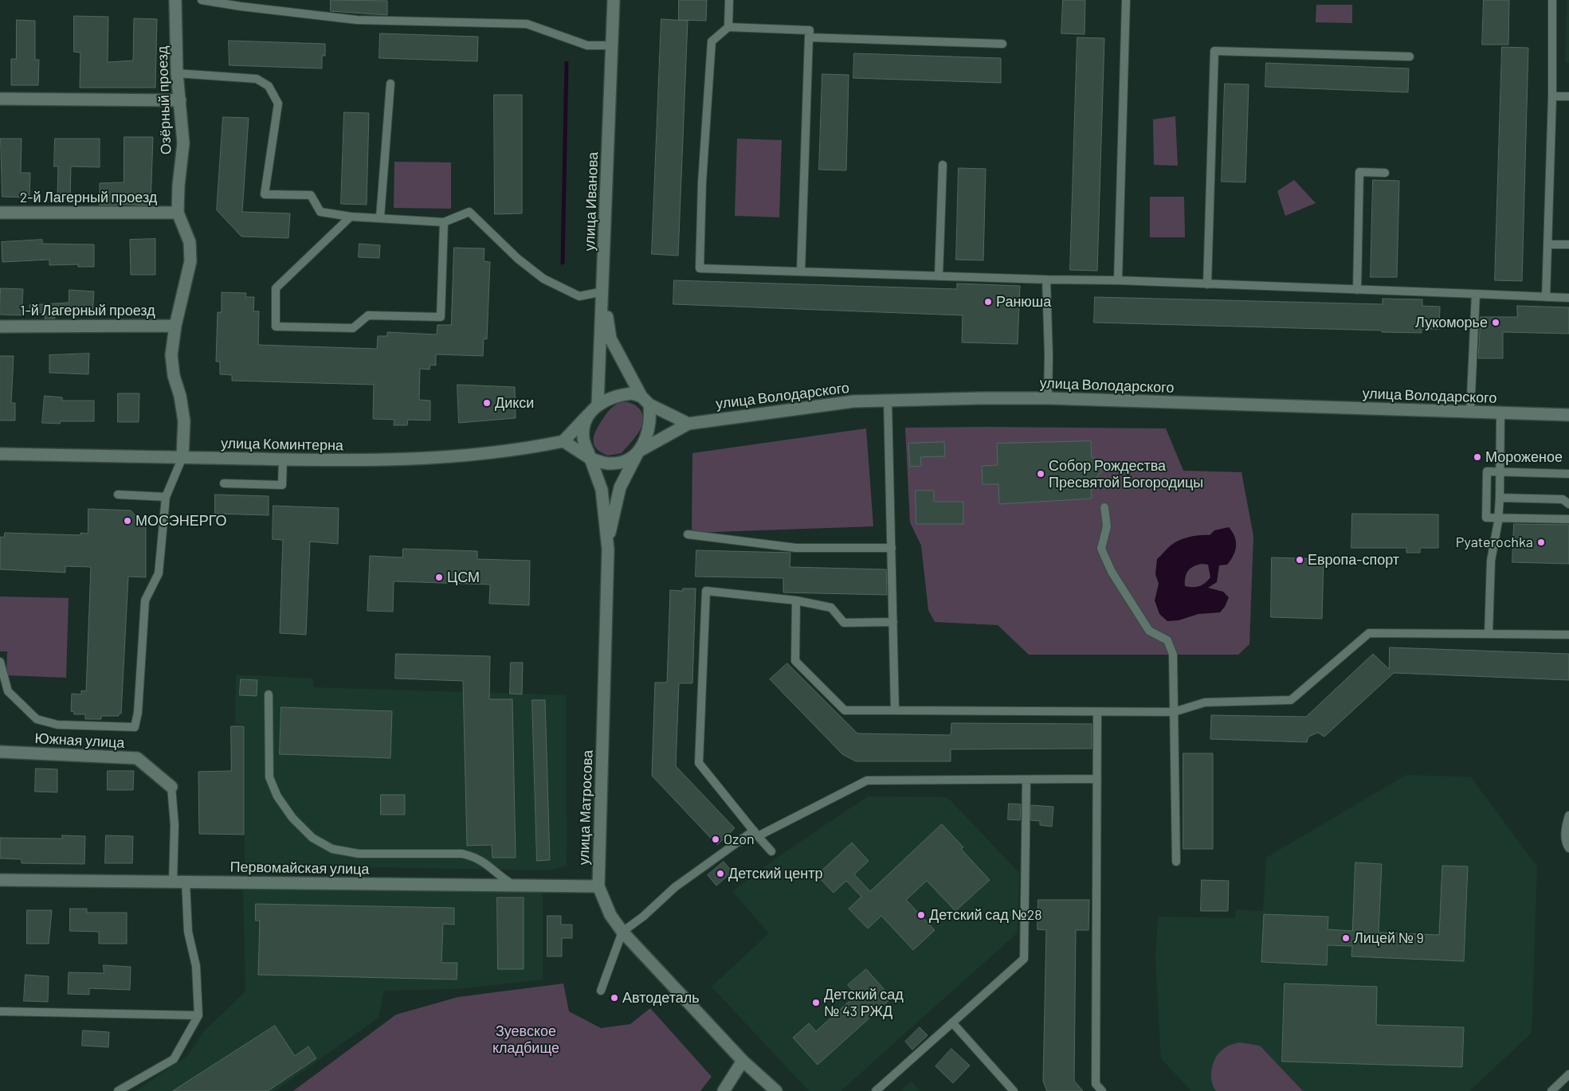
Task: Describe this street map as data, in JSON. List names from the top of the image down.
{
  "streets": {
    "street": [
      "Озёрный проезд",
      "2-й Лагерный проезд",
      "улица Иванова",
      "1-й Лагерный проезд",
      "улица Володарского",
      "улица Коминтерна",
      "Южная улица",
      "улица Матросова",
      "Первомайская улица"
    ]
  },
  "crossings": [
    ["Озёрный проезд", "2-й Лагерный проезд"],
    ["Озёрный проезд", "1-й Лагерный проезд"],
    ["Озёрный проезд", "улица Коминтерна"],
    ["улица Иванова", "улица Матросова"],
    ["улица Матросова", "Первомайская улица"]
  ],
  "parks": ["Зуевское кладбище"],
  "places": [
    "Ранюша",
    "Лукоморье",
    "Дикси",
    "Мороженое",
    "Собор Рождества Пресвятой Богородицы",
    "МОСЭНЕРГО",
    "Pyaterochka",
    "Европа-спорт",
    "ЦСМ",
    "Ozon",
    "Детский центр",
    "Детский сад №28",
    "Лицей № 9",
    "Автодеталь",
    "Детский сад № 43 РЖД"
  ]
}
